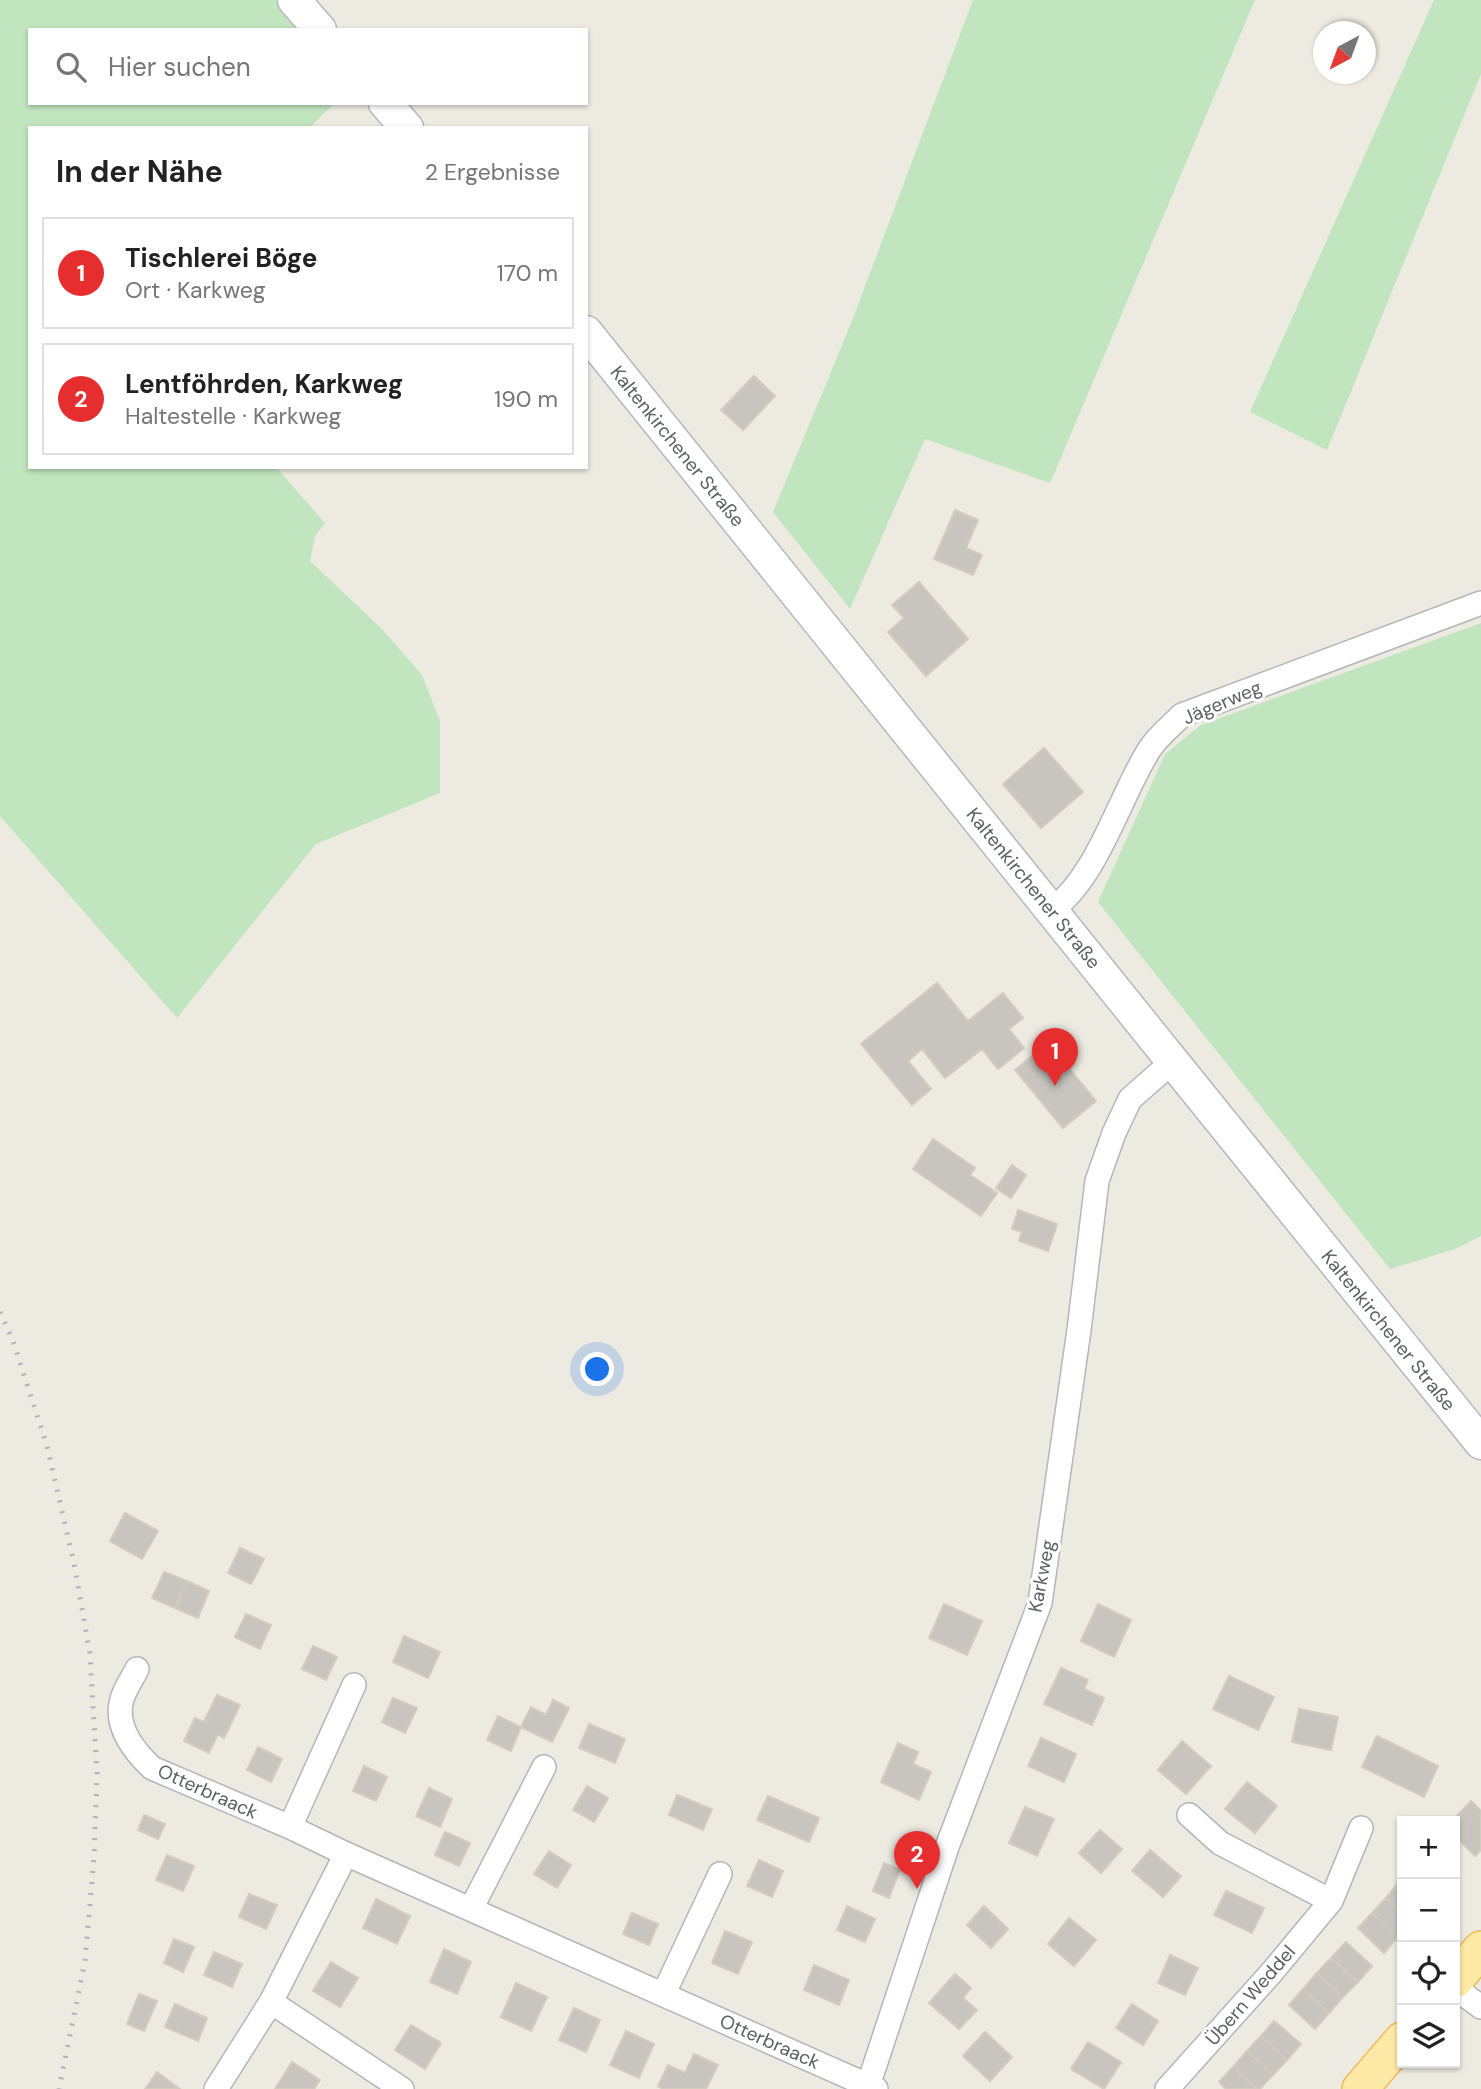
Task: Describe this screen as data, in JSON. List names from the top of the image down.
{
  "streets": {
    "main road": ["Kaltenkirchener Straße"],
    "street": [
      "Jägerweg",
      "Karkweg",
      "Otterbraack",
      "Übern Weddel"
    ]
  },
  "crossings": [
    ["Kaltenkirchener Straße", "Jägerweg"],
    ["Kaltenkirchener Straße", "Karkweg"],
    ["Karkweg", "Otterbraack"]
  ],
  "north": "bottom left",
  "page": {
    "search": "Hier suchen",
    "heading": ["In der Nähe", "2 Ergebnisse"],
    "list": [
      {
        "mark": "1",
        "name": "Tischlerei Böge",
        "note": "Ort · Karkweg",
        "value": "170 m"
      },
      {
        "mark": "2",
        "name": "Lentföhrden, Karkweg",
        "note": "Haltestelle · Karkweg",
        "value": "190 m"
      }
    ],
    "pins": ["1", "2"],
    "map_buttons": ["+", "−"]
  }
}
